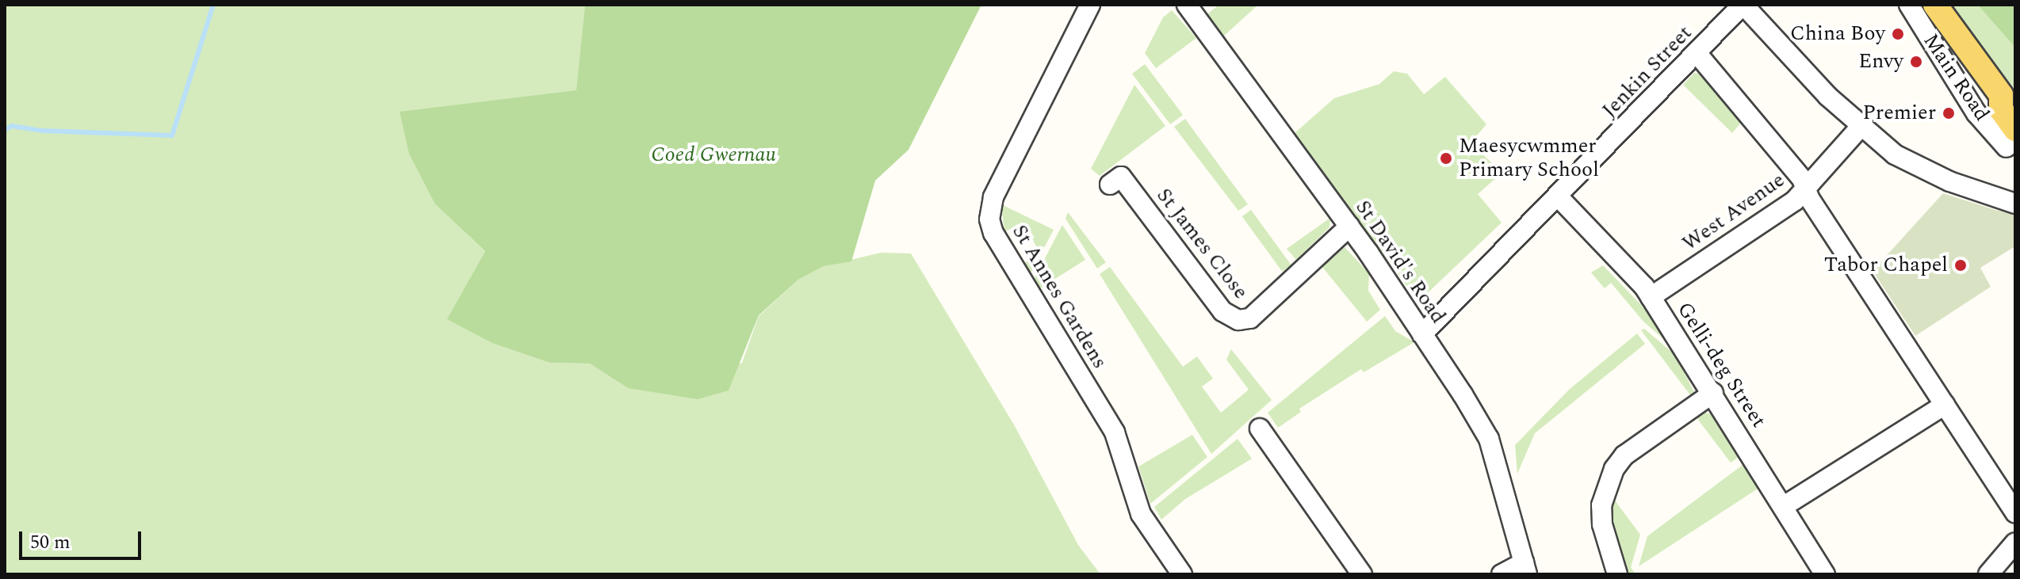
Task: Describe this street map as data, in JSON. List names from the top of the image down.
{
  "streets": {
    "main road": ["Main Road"],
    "street": [
      "Jenkin Street",
      "West Avenue",
      "St James Close",
      "St David's Road",
      "St Annes Gardens",
      "Gelli-deg Street"
    ]
  },
  "crossings": [
    ["Jenkin Street", "St David's Road"],
    ["Jenkin Street", "Gelli-deg Street"],
    ["West Avenue", "Gelli-deg Street"],
    ["St James Close", "St David's Road"]
  ],
  "parks": ["Coed Gwernau"],
  "places": [
    "China Boy",
    "Envy",
    "Premier",
    "Maesycwmmer Primary School",
    "Tabor Chapel"
  ],
  "scale_bar": "50 m"
}
